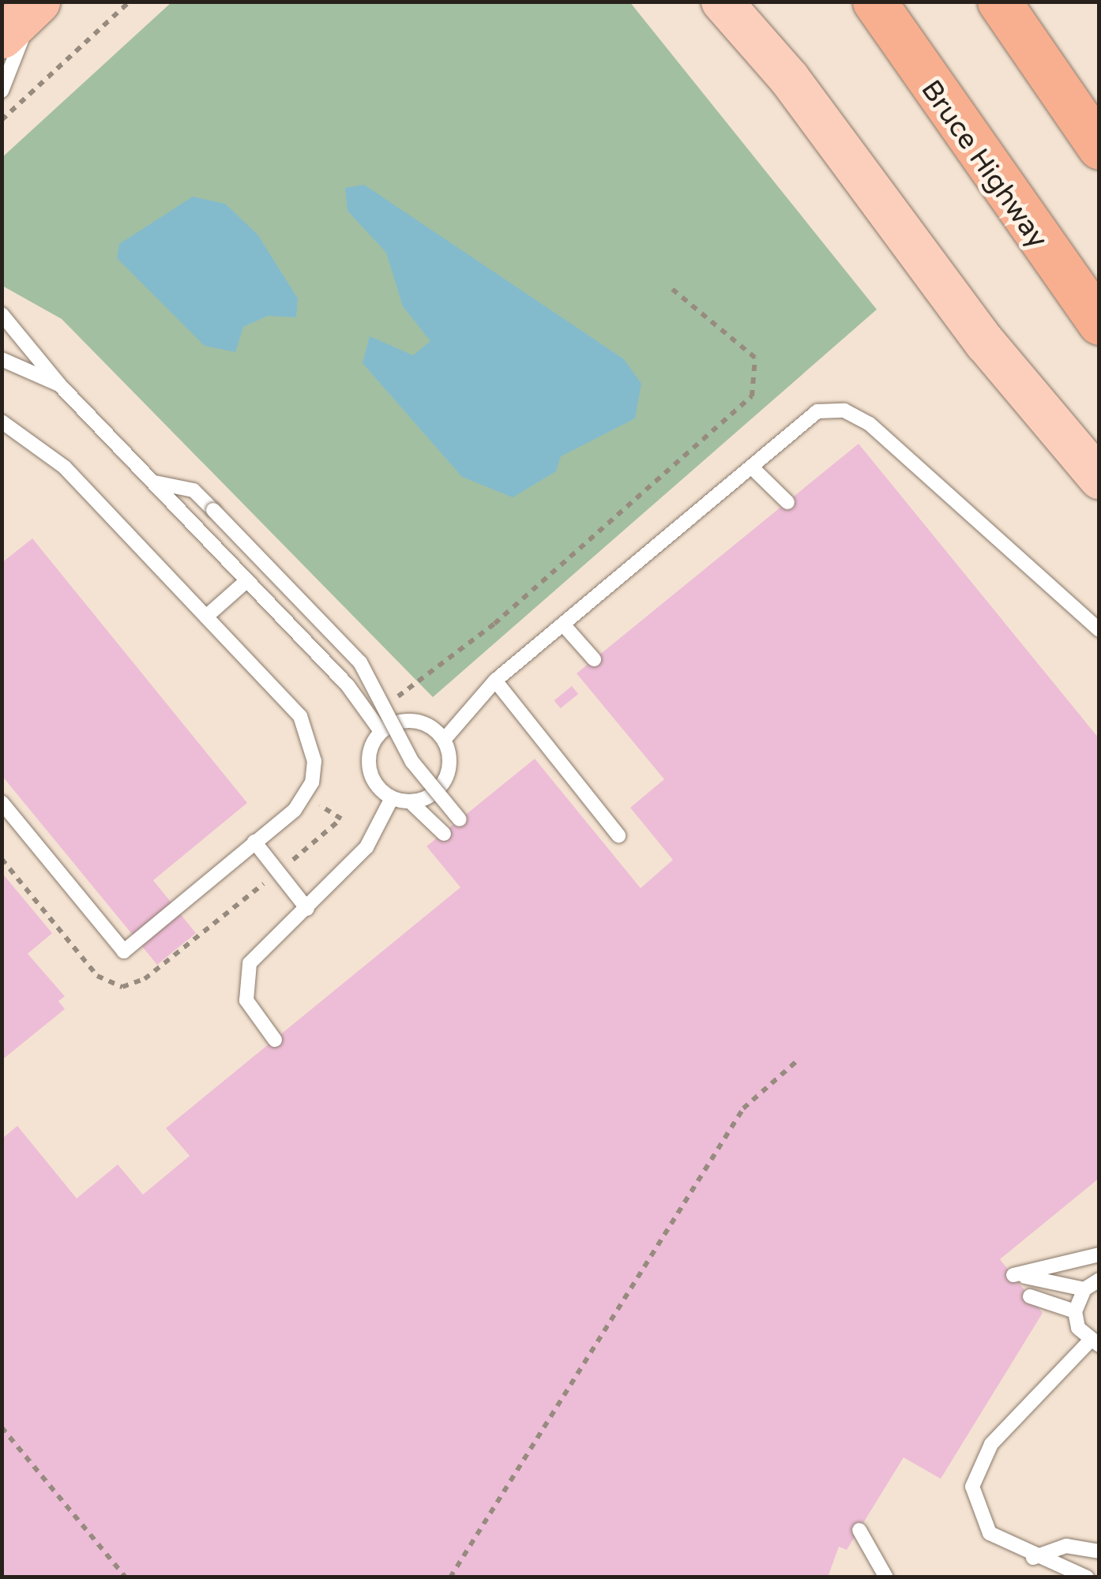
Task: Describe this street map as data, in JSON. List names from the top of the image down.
{
  "streets": {
    "highway": ["Bruce Highway"]
  }
}
